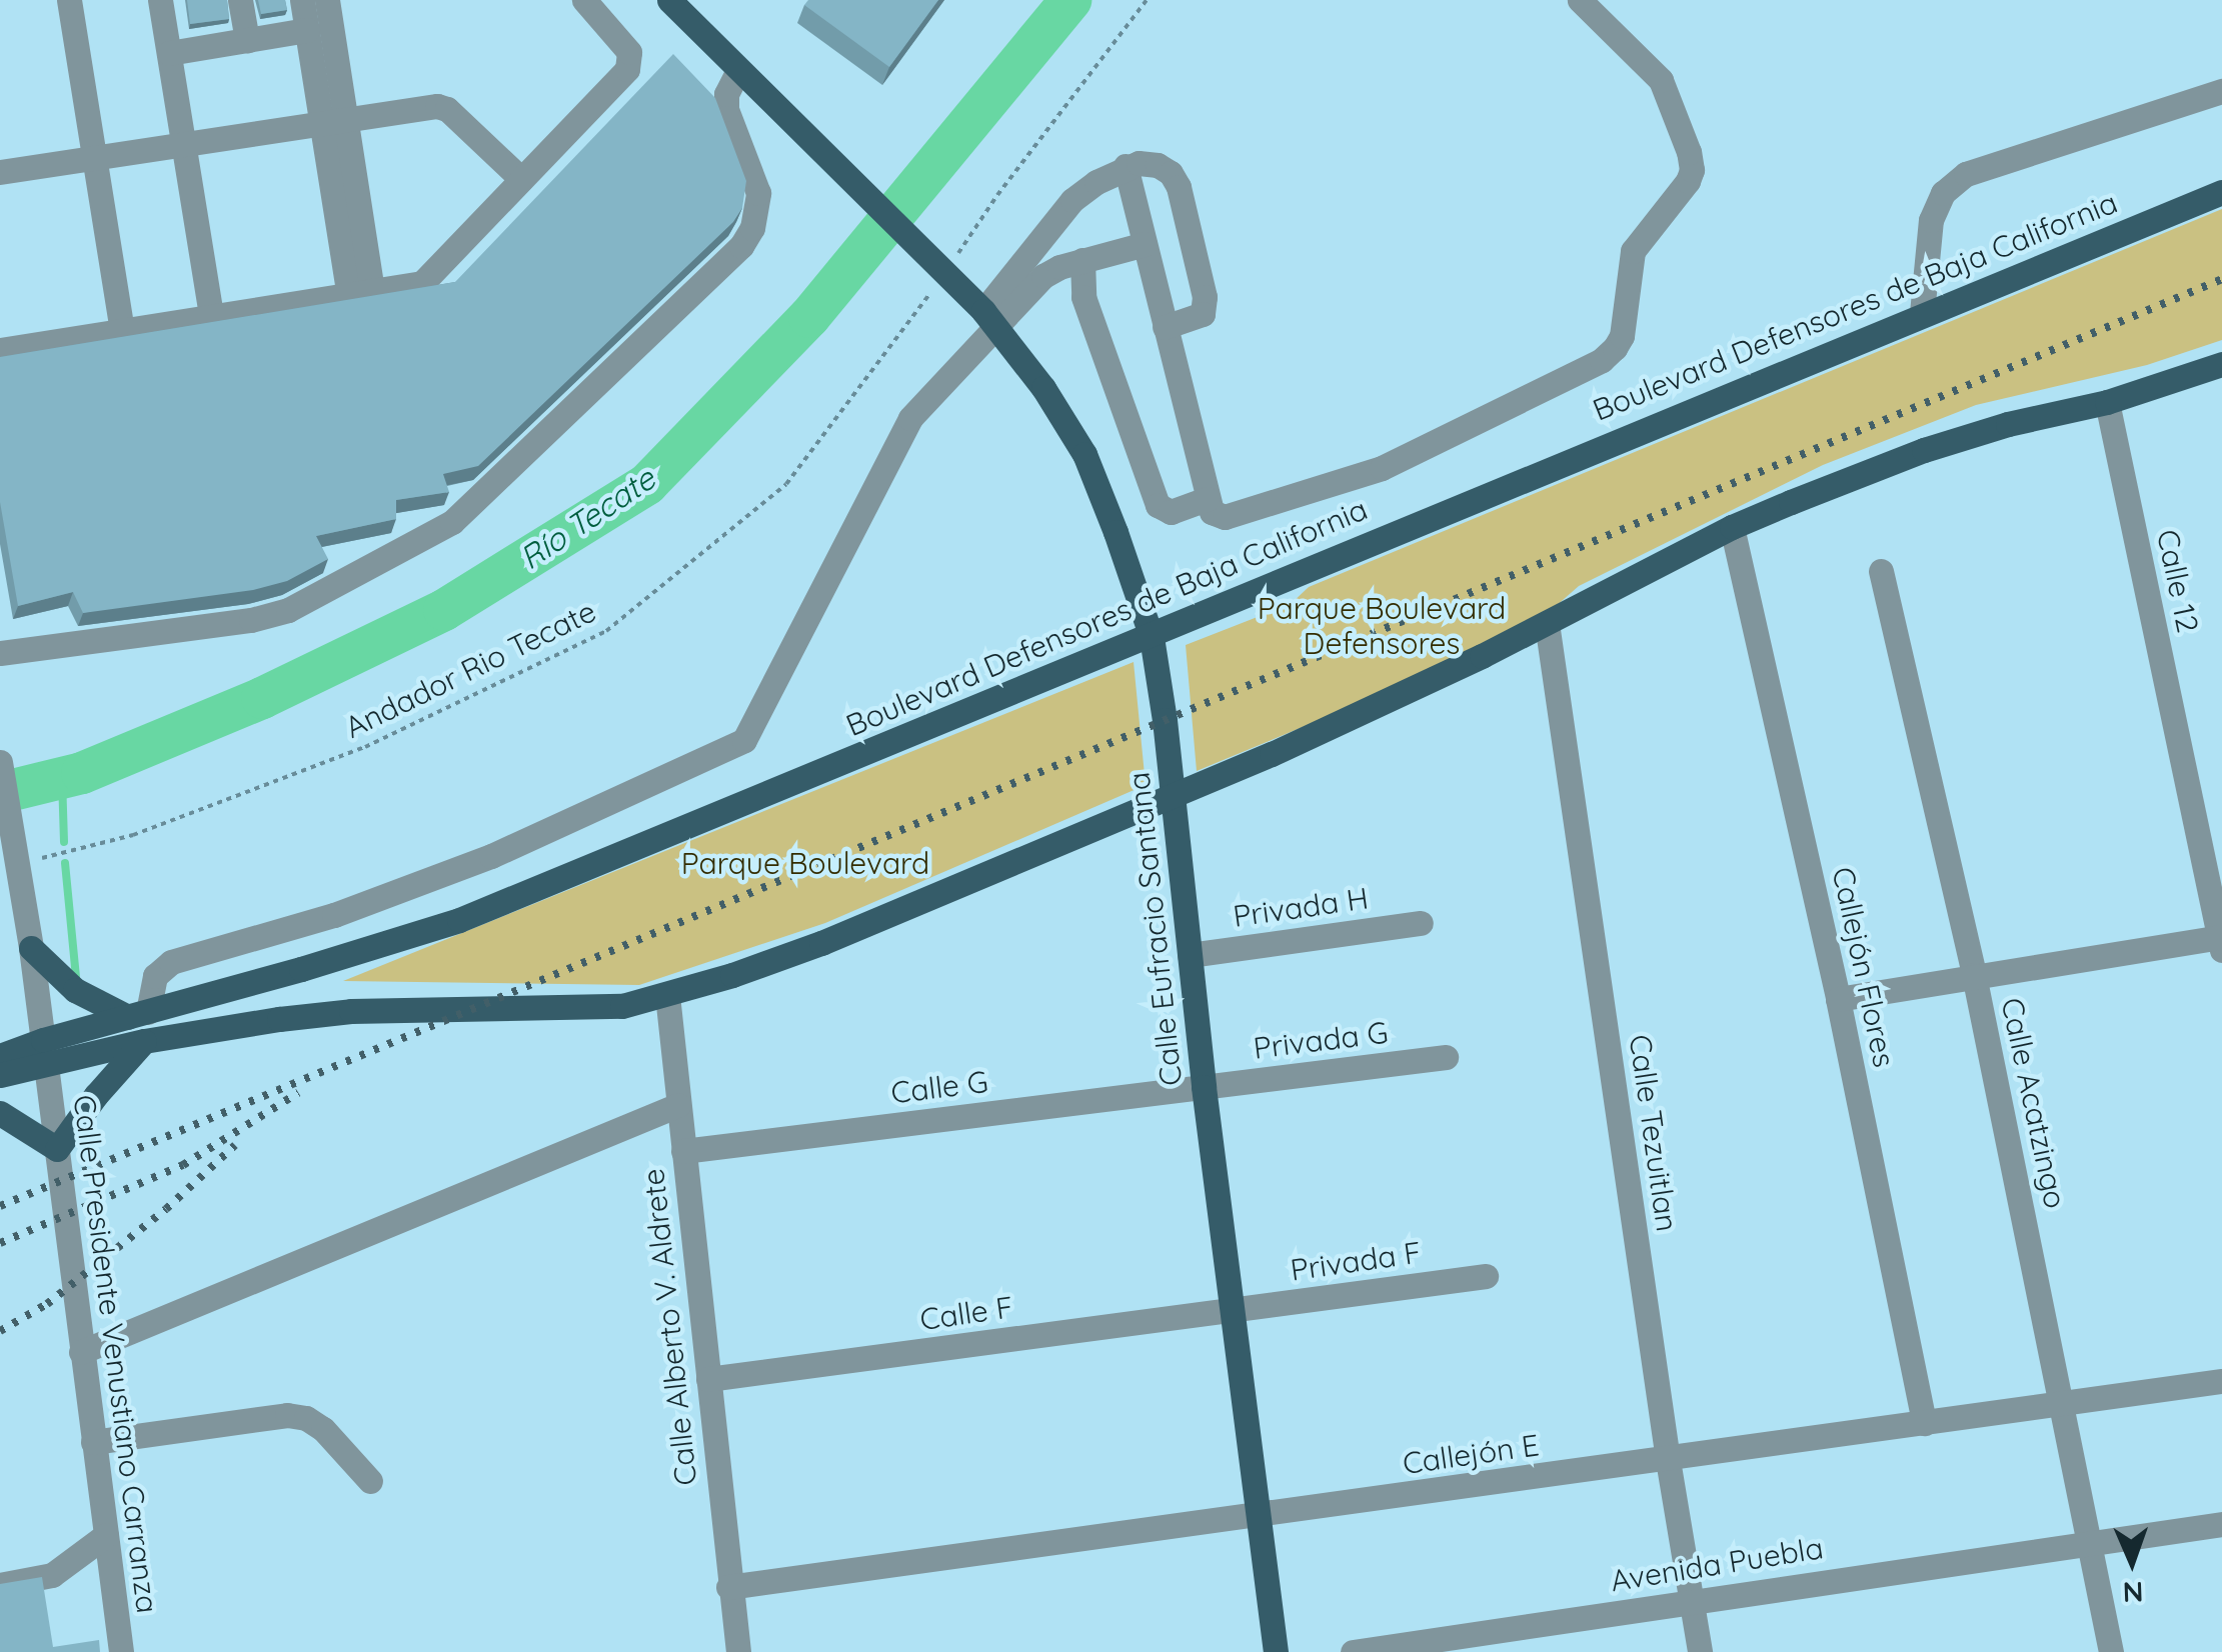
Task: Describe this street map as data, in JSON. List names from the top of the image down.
{
  "streets": {
    "main road": ["Boulevard Defensores de Baja California", "Calle Eufracio Santana"],
    "street": [
      "Calle 12",
      "Privada H",
      "Callejón Flores",
      "Privada G",
      "Calle G",
      "Calle Acatzingo",
      "Calle Tezuitlan",
      "Privada F",
      "Calle F",
      "Calle Alberto V. Aldrete",
      "Calle Presidente Venustiano Carranza",
      "Callejón E",
      "Avenida Puebla"
    ],
    "path": ["Andador Rio Tecate"]
  },
  "crossings": [
    ["Boulevard Defensores de Baja California", "Calle 12"],
    ["Boulevard Defensores de Baja California", "Calle Eufracio Santana"],
    ["Boulevard Defensores de Baja California", "Callejón Flores"],
    ["Boulevard Defensores de Baja California", "Calle Tezuitlan"],
    ["Boulevard Defensores de Baja California", "Calle Alberto V. Aldrete"],
    ["Boulevard Defensores de Baja California", "Calle Presidente Venustiano Carranza"],
    ["Andador Rio Tecate", "Calle Eufracio Santana"],
    ["Andador Rio Tecate", "Calle Presidente Venustiano Carranza"],
    ["Privada H", "Calle Eufracio Santana"],
    ["Calle Eufracio Santana", "Privada G"],
    ["Calle Eufracio Santana", "Calle G"],
    ["Calle Eufracio Santana", "Privada F"],
    ["Calle Eufracio Santana", "Calle F"],
    ["Calle Eufracio Santana", "Callejón E"],
    ["Callejón Flores", "Callejón E"],
    ["Privada G", "Calle G"],
    ["Calle G", "Calle Alberto V. Aldrete"],
    ["Calle Acatzingo", "Callejón E"],
    ["Calle Acatzingo", "Avenida Puebla"],
    ["Calle Tezuitlan", "Callejón E"],
    ["Calle Tezuitlan", "Avenida Puebla"],
    ["Privada F", "Calle F"],
    ["Calle F", "Calle Alberto V. Aldrete"],
    ["Calle Alberto V. Aldrete", "Callejón E"]
  ],
  "water": ["Río Tecate"],
  "parks": ["Parque Boulevard Defensores", "Parque Boulevard"],
  "north": "bottom"
}
